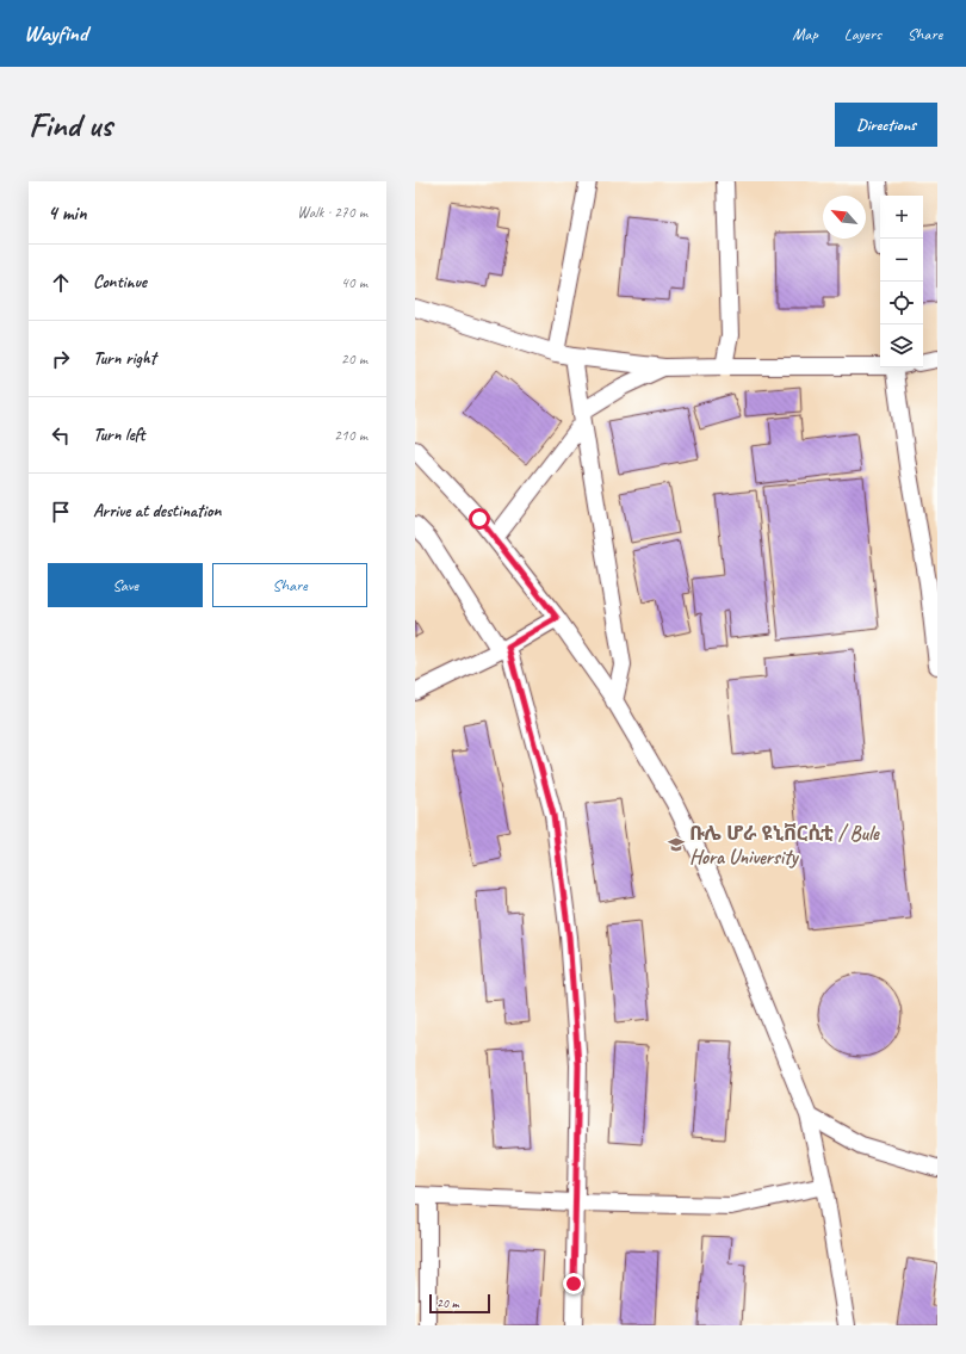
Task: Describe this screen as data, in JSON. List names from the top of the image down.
{
  "places": {
    "school or university": ["ቡሌ ሆራ ዩኒቨርሲቲ / Bule Hora University"]
  },
  "scale_bar": "20 m",
  "north": "top left",
  "page": {
    "header": "Wayfind",
    "nav": ["Map", "Layers", "Share"],
    "buttons": [
      "Directions",
      ["Save", "Share"]
    ],
    "title": "Find us",
    "heading": ["4 min", "Walk · 270 m"],
    "map_buttons": ["+", "−"],
    "list": [
      ["Continue", "40 m"],
      ["Turn right", "20 m"],
      ["Turn left", "210 m"],
      "Arrive at destination"
    ],
    "scale": "20 m"
  }
}
